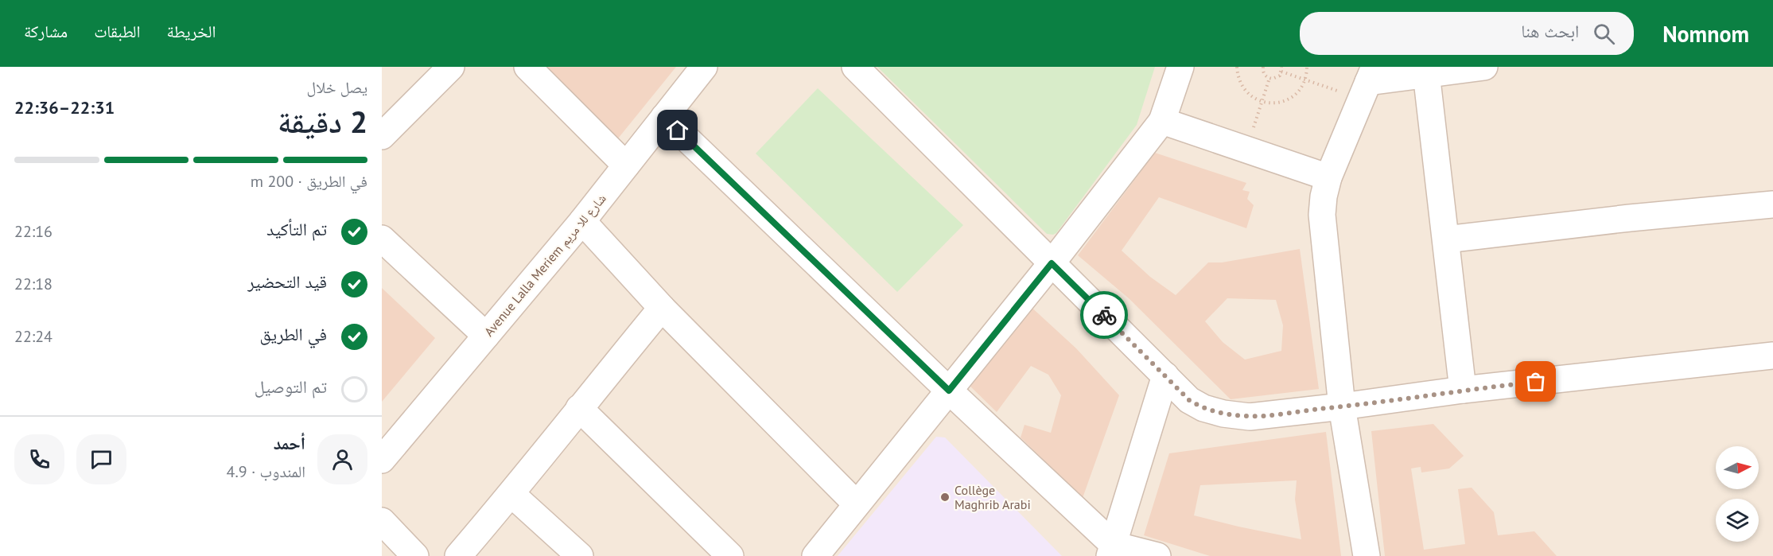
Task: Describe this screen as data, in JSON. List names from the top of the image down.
{
  "streets": {
    "street": ["Avenue Lalla Meriem شارع للا مريم"]
  },
  "places": ["Collège Maghrib Arabi"],
  "north": "right",
  "page": {
    "header": "Nomnom",
    "search": "ابحث هنا",
    "nav": ["الخريطة", "الطبقات", "مشاركة"],
    "heading": ["2 دقيقة", "يصل خلال", "22:31–22:36"],
    "panel": ["أحمد", "المندوب · 4.9"],
    "bar": "في الطريق · 200 m",
    "list": [
      ["تم التأكيد", "22:16"],
      ["قيد التحضير", "22:18"],
      ["في الطريق", "22:24"],
      "تم التوصيل"
    ]
  }
}
